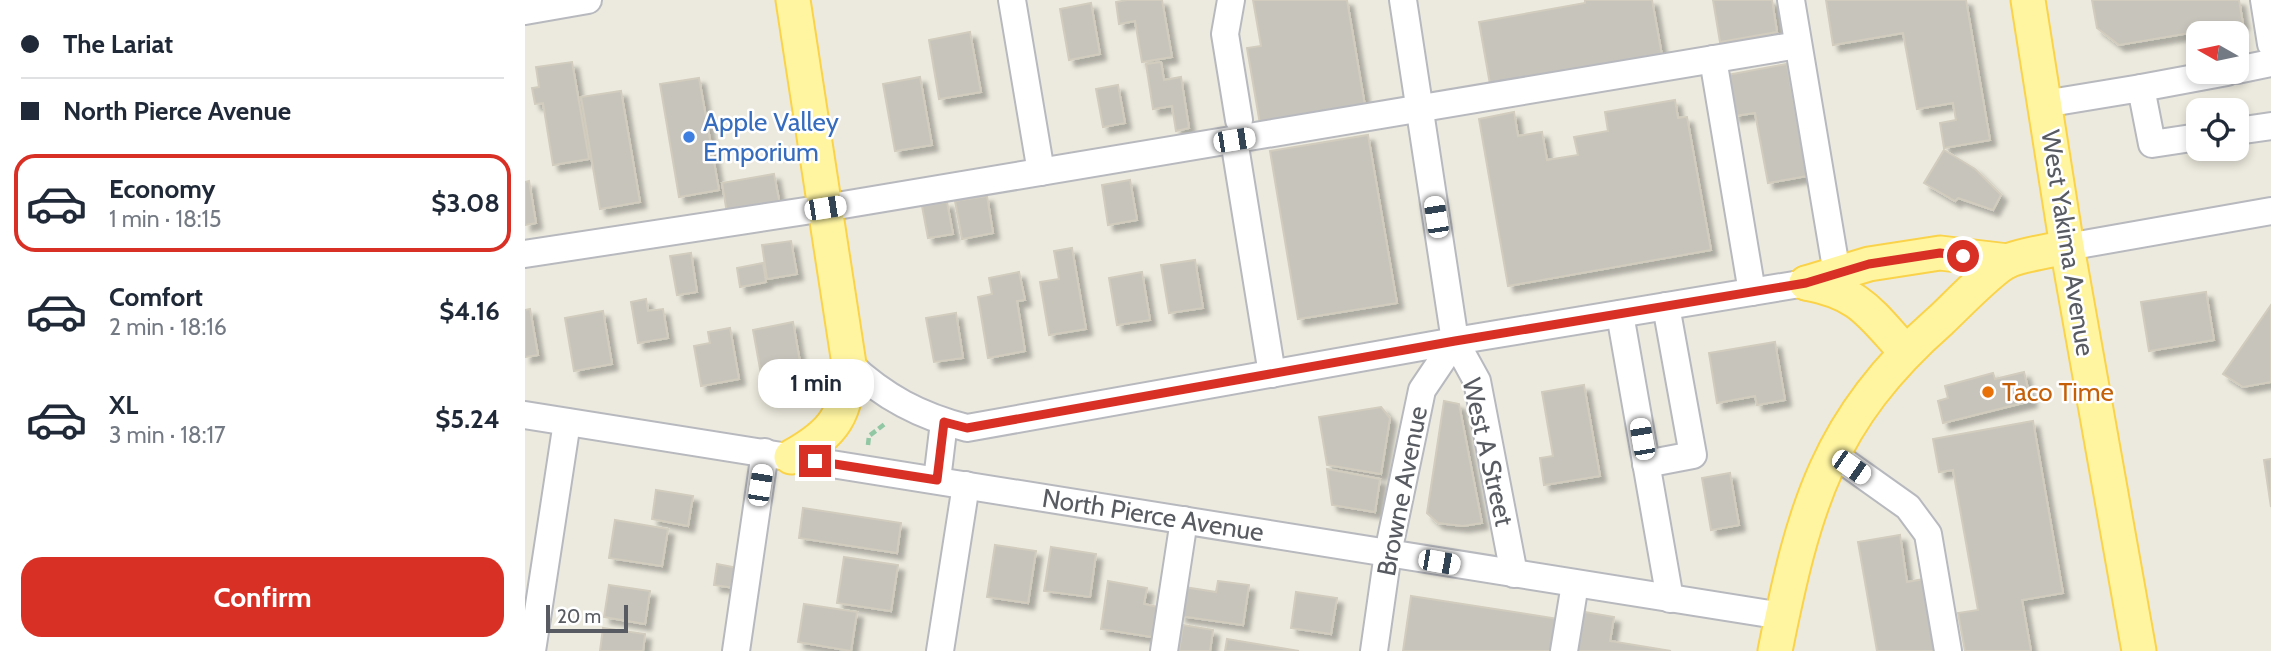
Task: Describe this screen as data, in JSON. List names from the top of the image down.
{
  "streets": {
    "main road": ["West Yakima Avenue"],
    "street": ["West A Street", "Browne Avenue", "North Pierce Avenue"]
  },
  "crossings": [
    ["West A Street", "Browne Avenue"],
    ["West A Street", "North Pierce Avenue"],
    ["Browne Avenue", "North Pierce Avenue"]
  ],
  "places": ["Apple Valley Emporium", "Taco Time"],
  "scale_bar": "20 m",
  "north": "left",
  "page": {
    "banner": ["The Lariat", "North Pierce Avenue"],
    "list": [
      {
        "name": "Economy",
        "note": "1 min · 18:15",
        "value": "$3.08"
      },
      {
        "name": "Comfort",
        "note": "2 min · 18:16",
        "value": "$4.16"
      },
      {
        "name": "XL",
        "note": "3 min · 18:17",
        "value": "$5.24"
      }
    ],
    "bubble": "1 min",
    "buttons": "Confirm",
    "scale": "20 m"
  }
}
